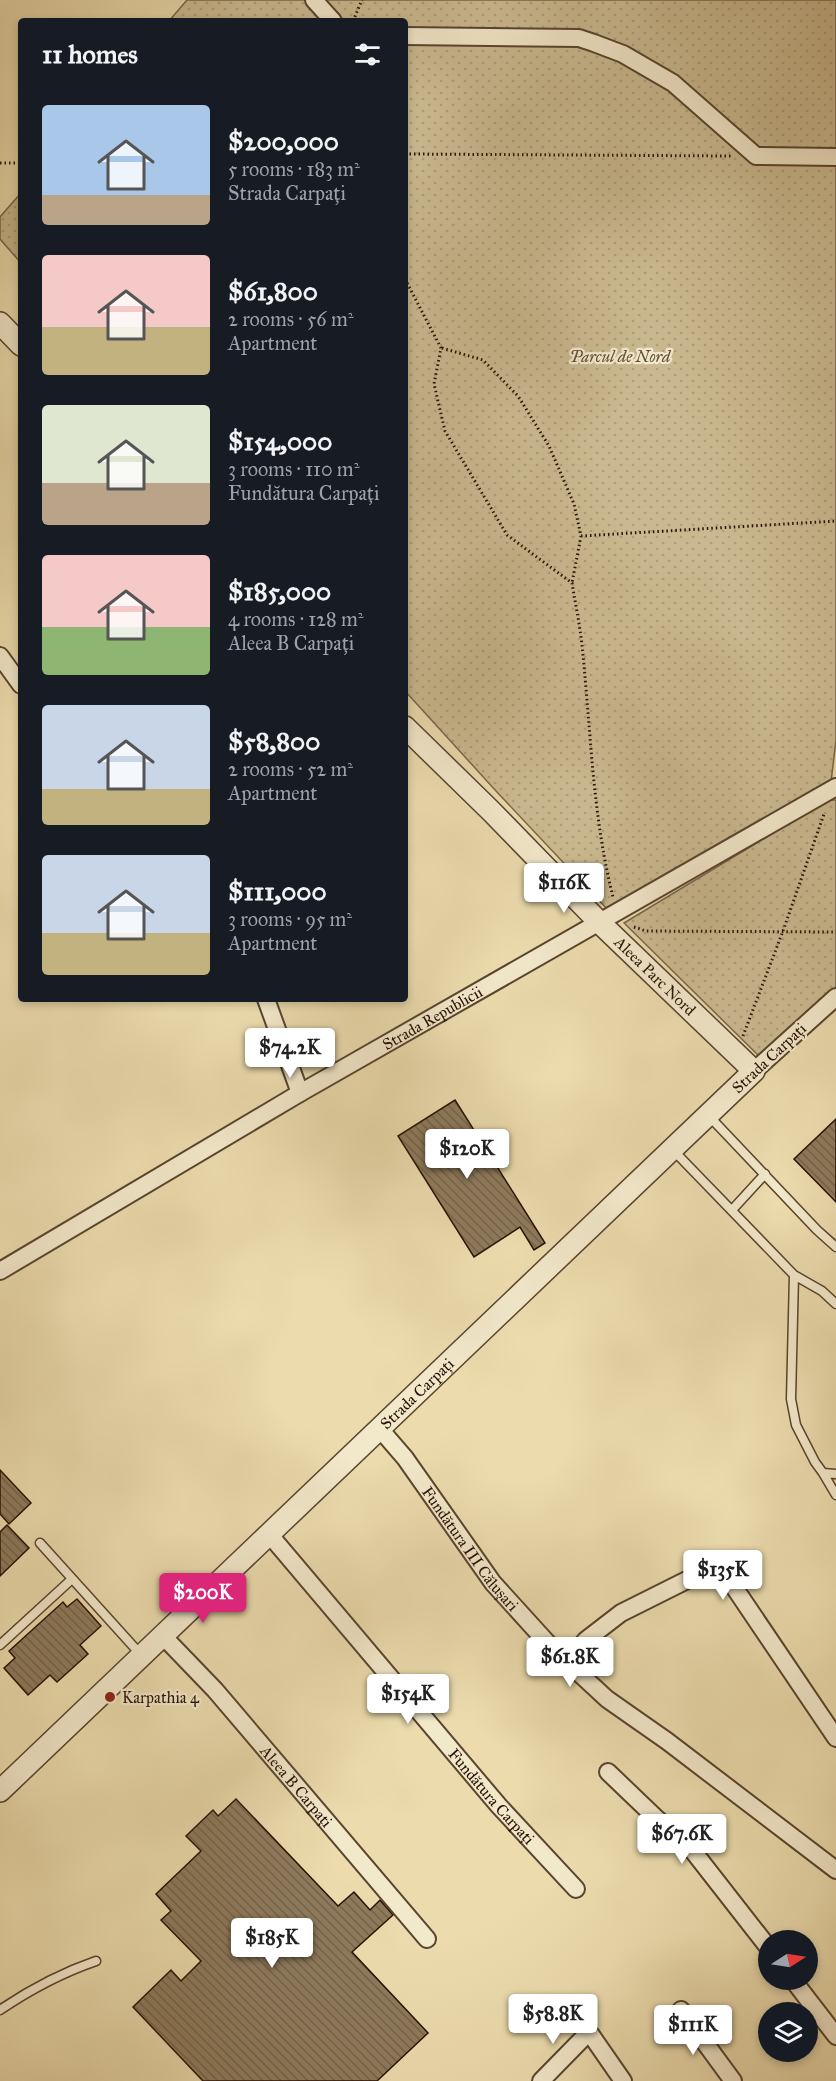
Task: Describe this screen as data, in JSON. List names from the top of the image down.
{
  "streets": {
    "street": [
      "Aleea Parc Nord",
      "Strada Republicii",
      "Strada Carpați",
      "Fundătura III Călușari",
      "Aleea B Carpați",
      "Fundătura Carpați"
    ]
  },
  "crossings": [
    ["Aleea Parc Nord", "Strada Republicii"],
    ["Aleea Parc Nord", "Strada Carpați"],
    ["Strada Carpați", "Fundătura III Călușari"],
    ["Strada Carpați", "Aleea B Carpați"],
    ["Strada Carpați", "Fundătura Carpați"]
  ],
  "parks": ["Parcul de Nord"],
  "places": ["Karpathia 4"],
  "north": "right",
  "page": {
    "heading": "11 homes",
    "list": [
      {
        "name": "$200,000",
        "note": "5 rooms · 183 m² · Strada Carpați"
      },
      {
        "name": "$61,800",
        "note": "2 rooms · 56 m² · Apartment"
      },
      {
        "name": "$154,000",
        "note": "3 rooms · 110 m² · Fundătura Carpați"
      },
      {
        "name": "$185,000",
        "note": "4 rooms · 128 m² · Aleea B Carpați"
      },
      {
        "name": "$58,800",
        "note": "2 rooms · 52 m² · Apartment"
      },
      {
        "name": "$111,000",
        "note": "3 rooms · 95 m² · Apartment"
      }
    ],
    "price": [
      "$116K",
      "$74.2K",
      "$120K",
      "$135K",
      "$200K",
      "$61.8K",
      "$154K",
      "$67.6K",
      "$185K",
      "$58.8K",
      "$111K"
    ]
  }
}
